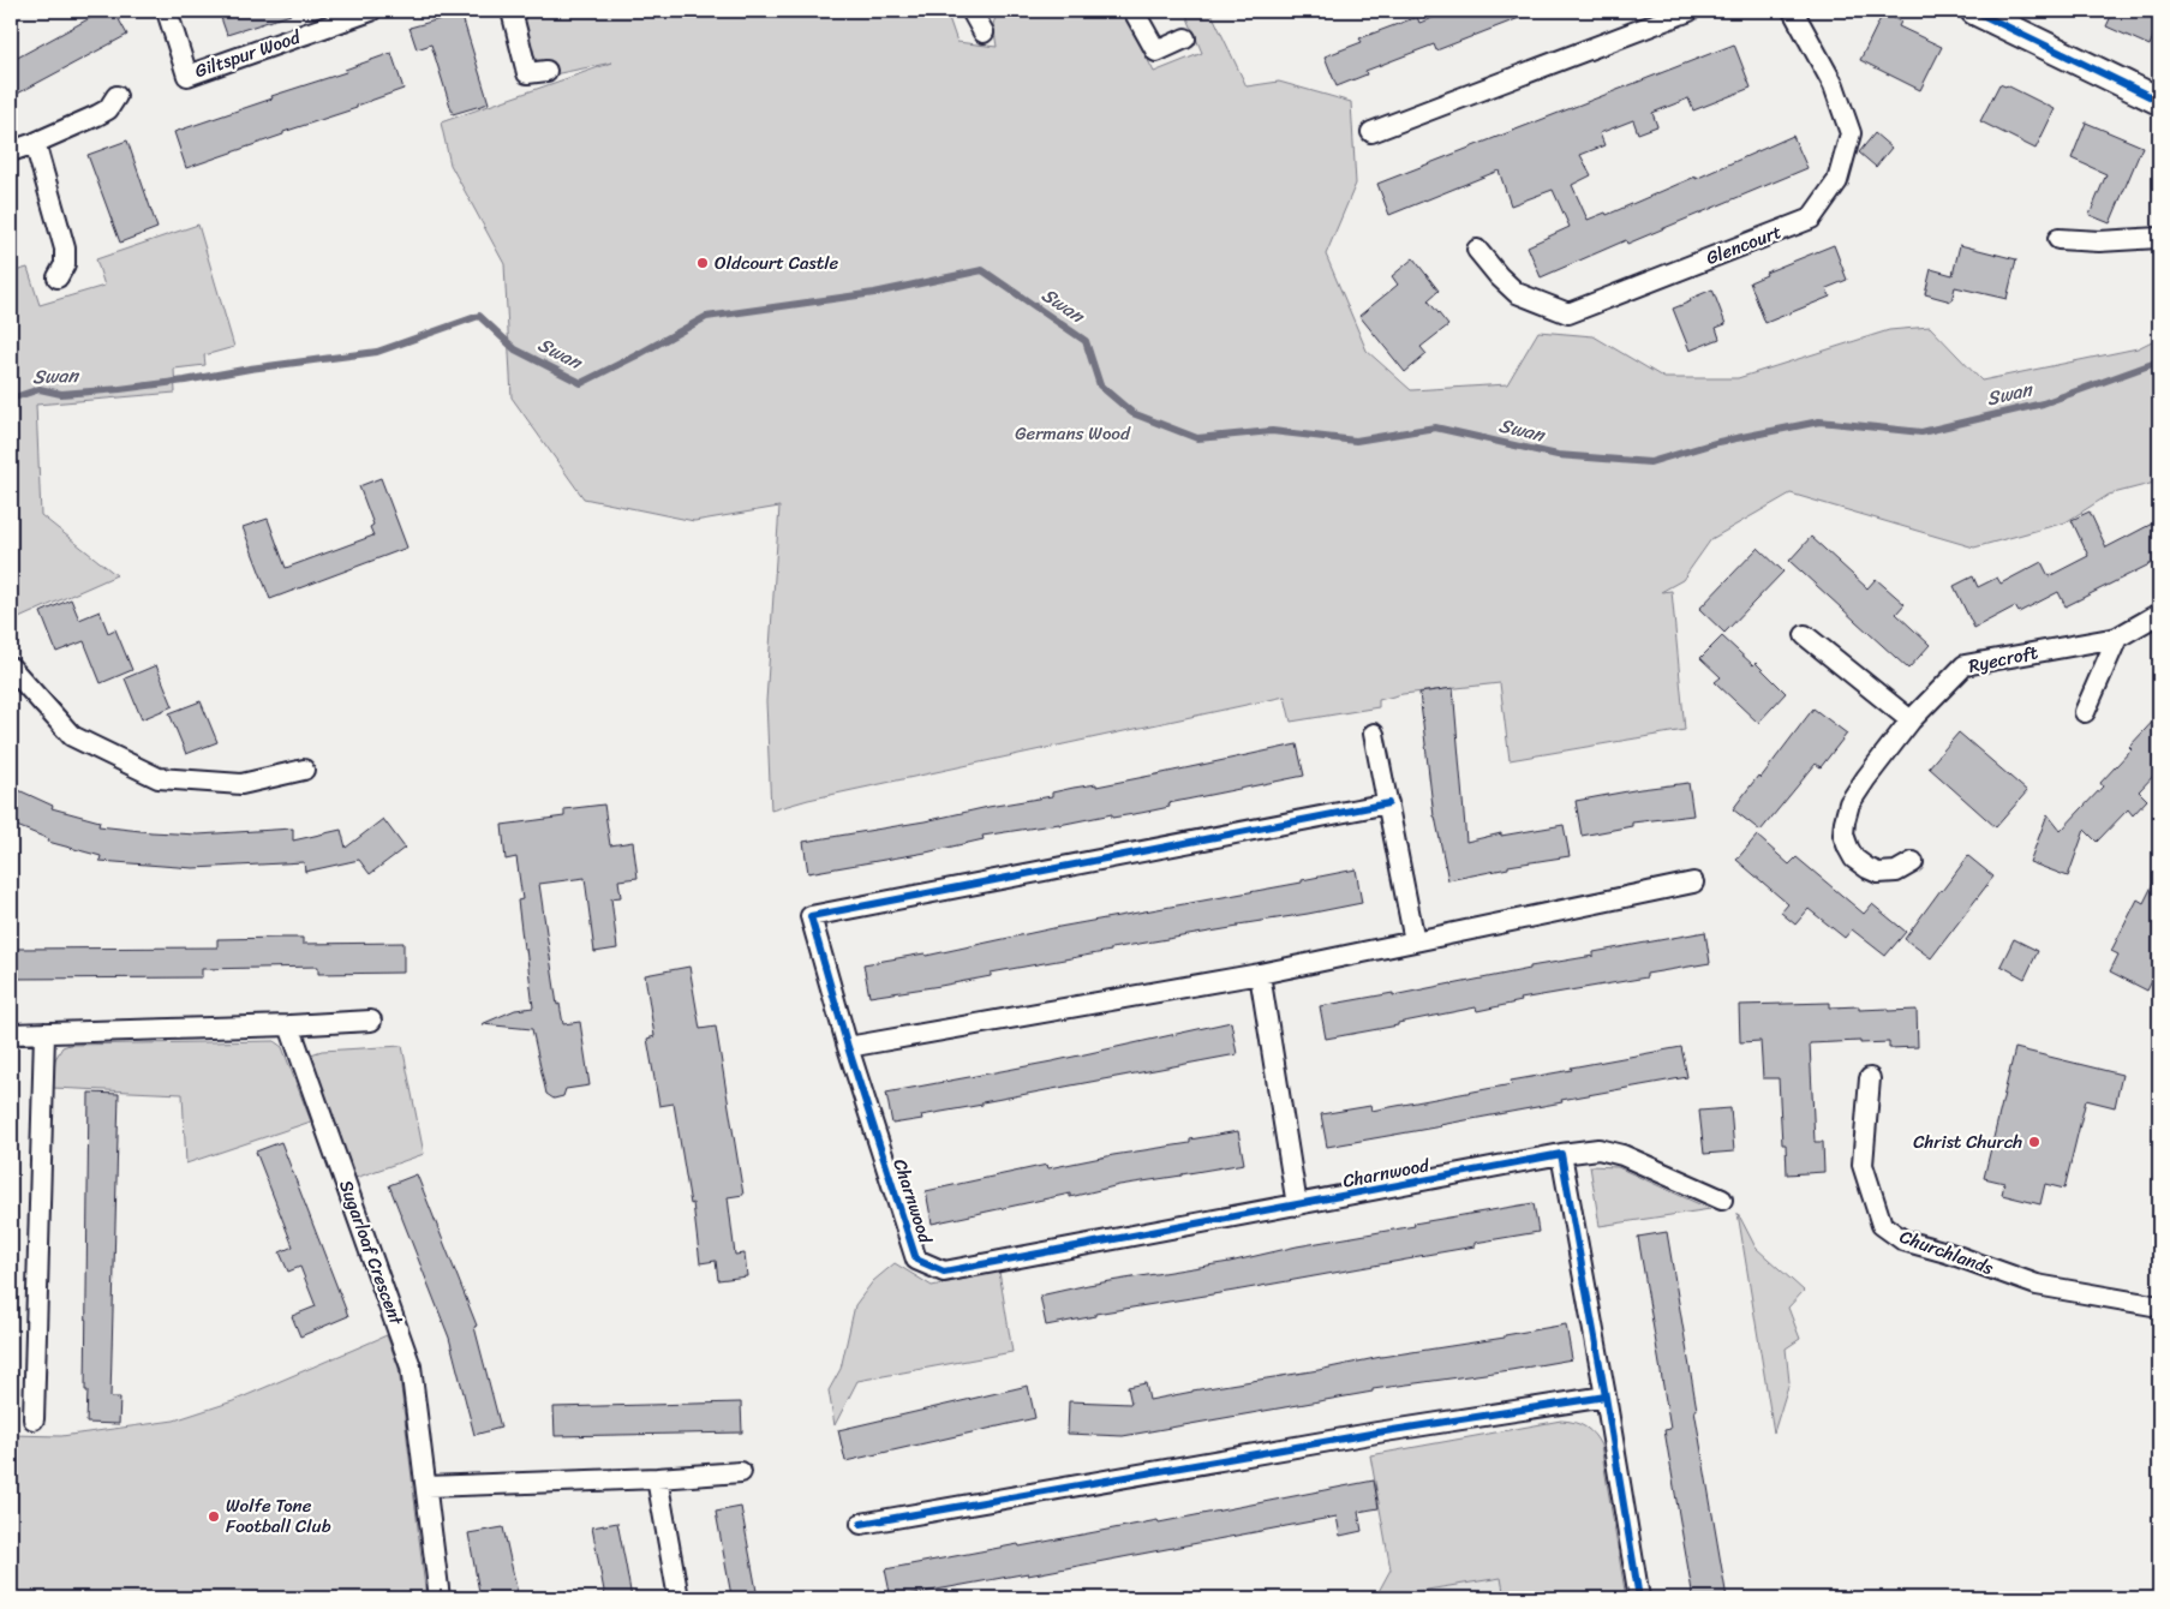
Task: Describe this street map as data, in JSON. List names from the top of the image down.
{
  "streets": {
    "street": [
      "Giltspur Wood",
      "Glencourt",
      "Ryecroft",
      "Charnwood",
      "Sugarloaf Crescent",
      "Churchlands"
    ]
  },
  "water": ["Swan"],
  "parks": ["Germans Wood"],
  "places": ["Oldcourt Castle", "Christ Church", "Wolfe Tone Football Club"]
}
